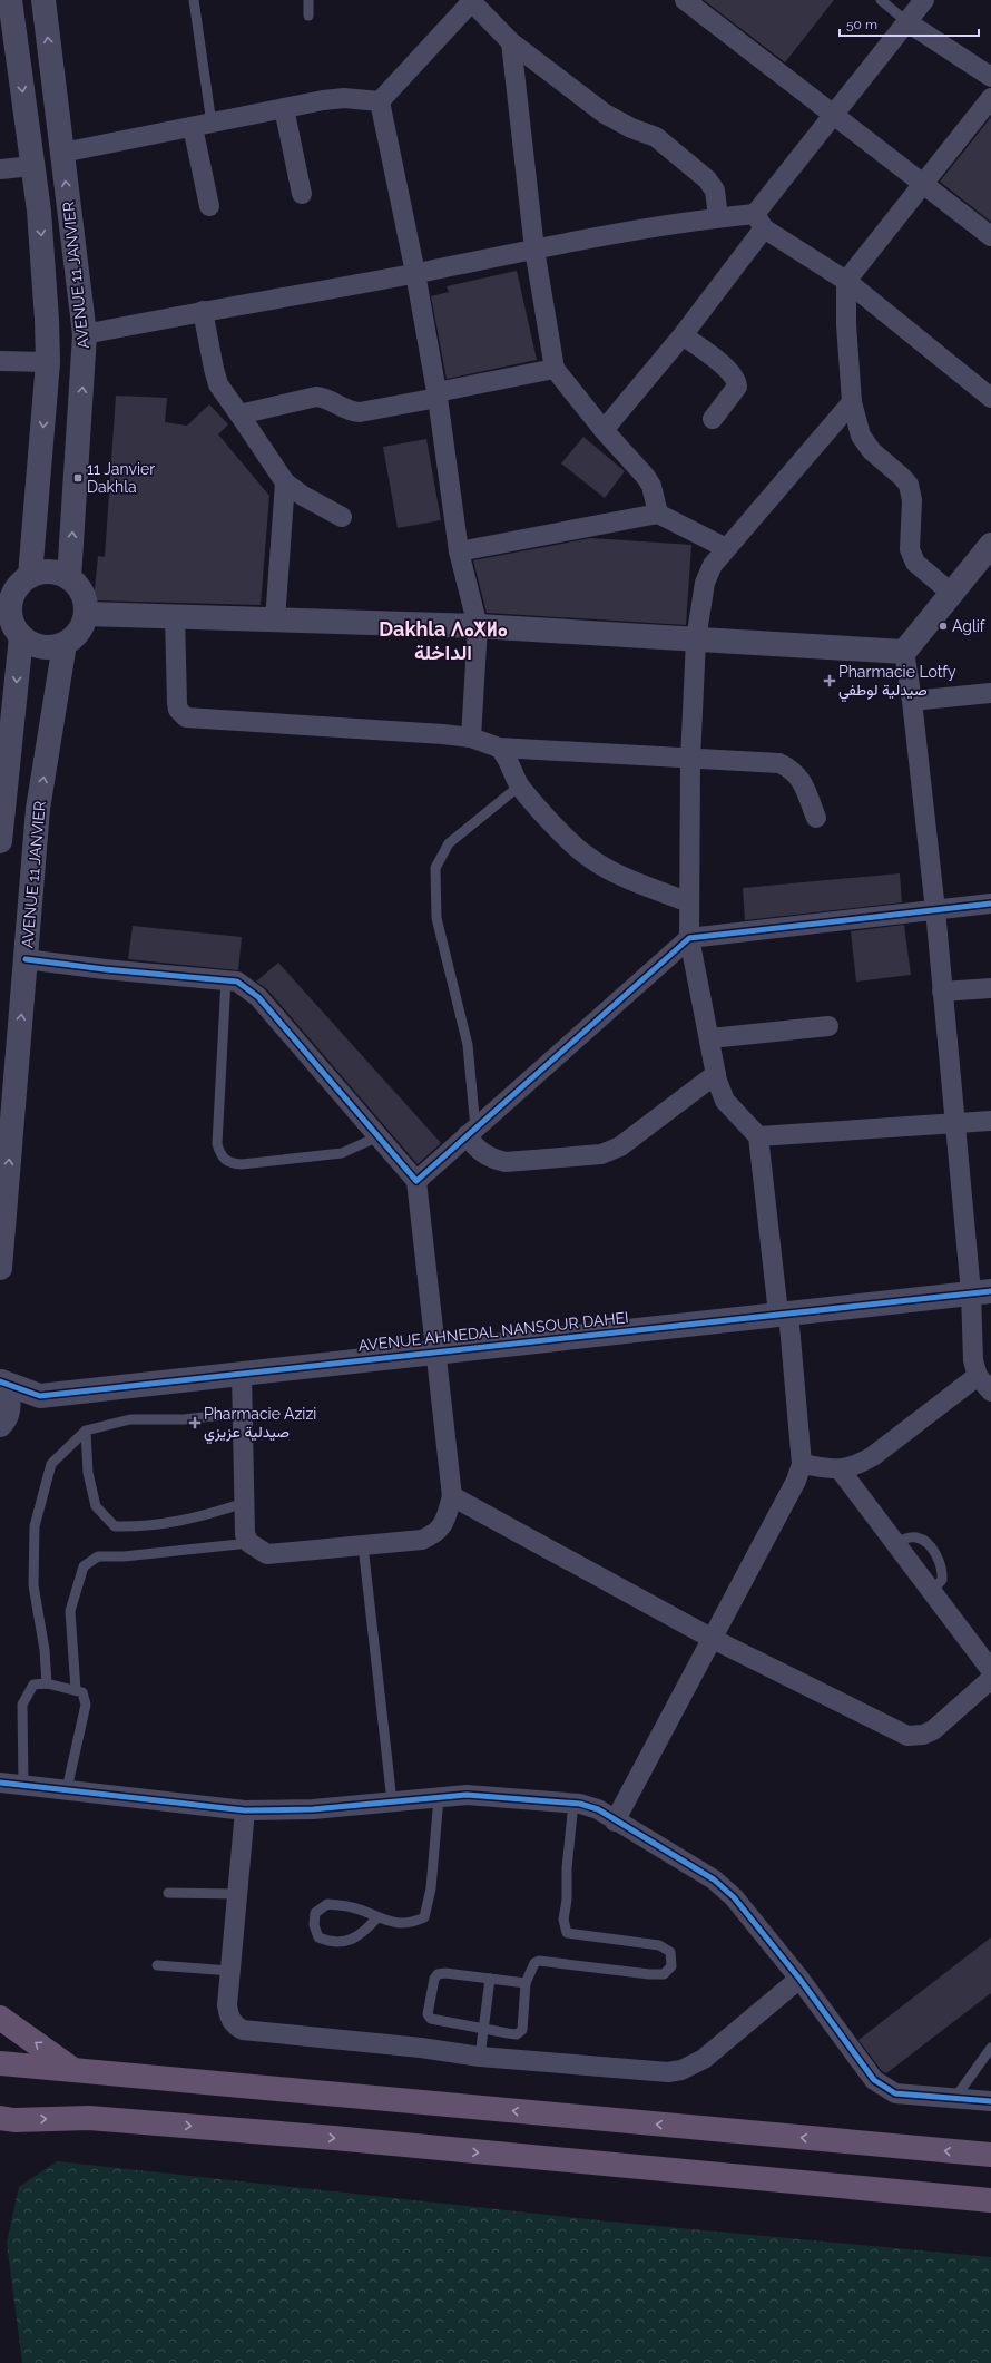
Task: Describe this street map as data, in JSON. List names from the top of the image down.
{
  "streets": {
    "street": ["AVENUE 11 JANVIER", "AVENUE AHNEDAL NANSOUR DAHEI"]
  },
  "districts": ["Dakhla ⴷⴰⵅⵍⴰ الداخلة"],
  "places": {
    "transit": ["11 Janvier Dakhla"],
    "other": ["Aglif"],
    "health": ["Pharmacie Lotfy صيدلية لوطفي", "Pharmacie Azizi صيدلية عزيزي"]
  },
  "scale_bar": "50 m"
}
